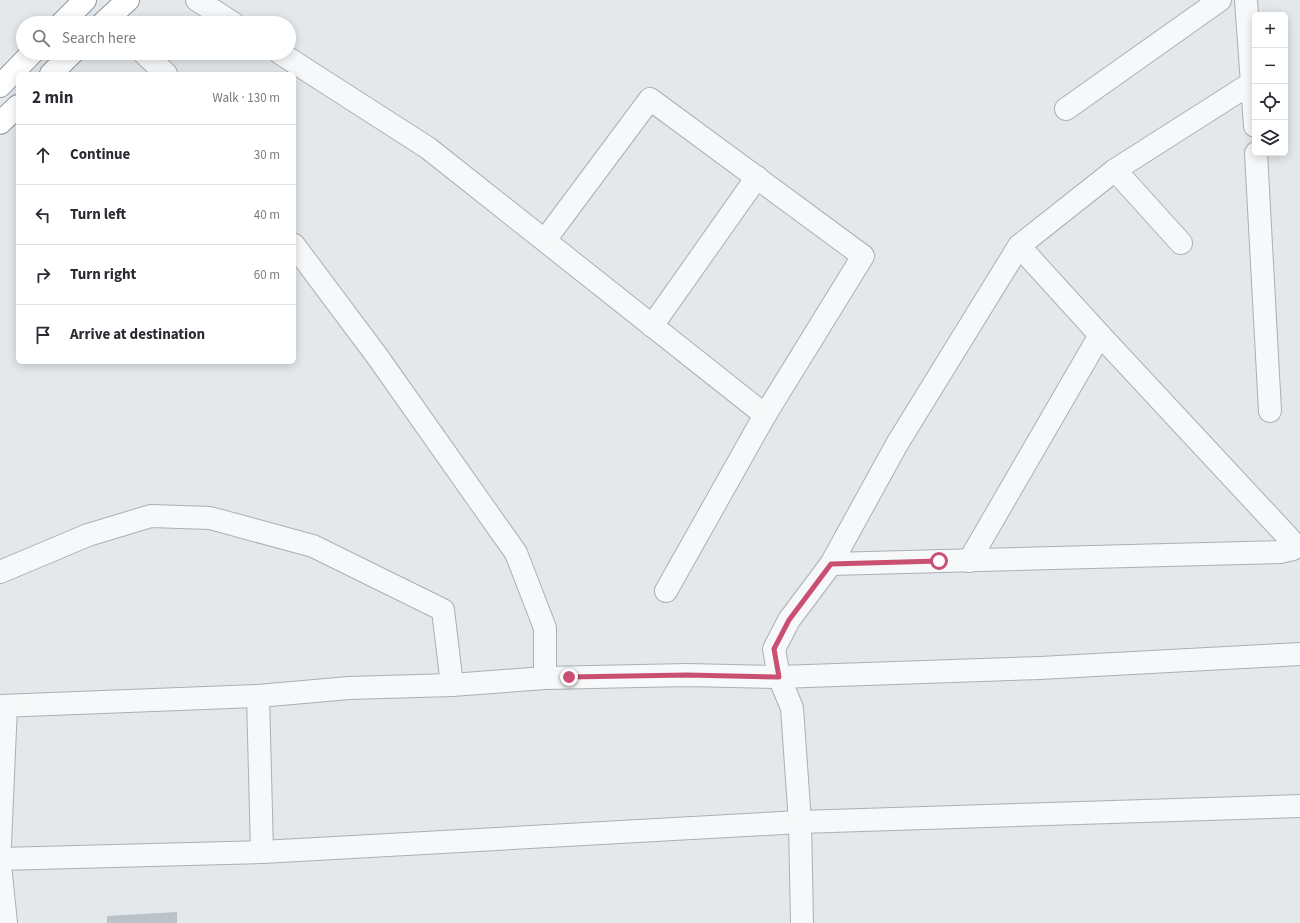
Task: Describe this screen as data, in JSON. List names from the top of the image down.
{
  "page": {
    "map_buttons": ["+", "−"],
    "search": "Search here",
    "heading": ["2 min", "Walk · 130 m"],
    "list": [
      ["Continue", "30 m"],
      ["Turn left", "40 m"],
      ["Turn right", "60 m"],
      "Arrive at destination"
    ]
  }
}
